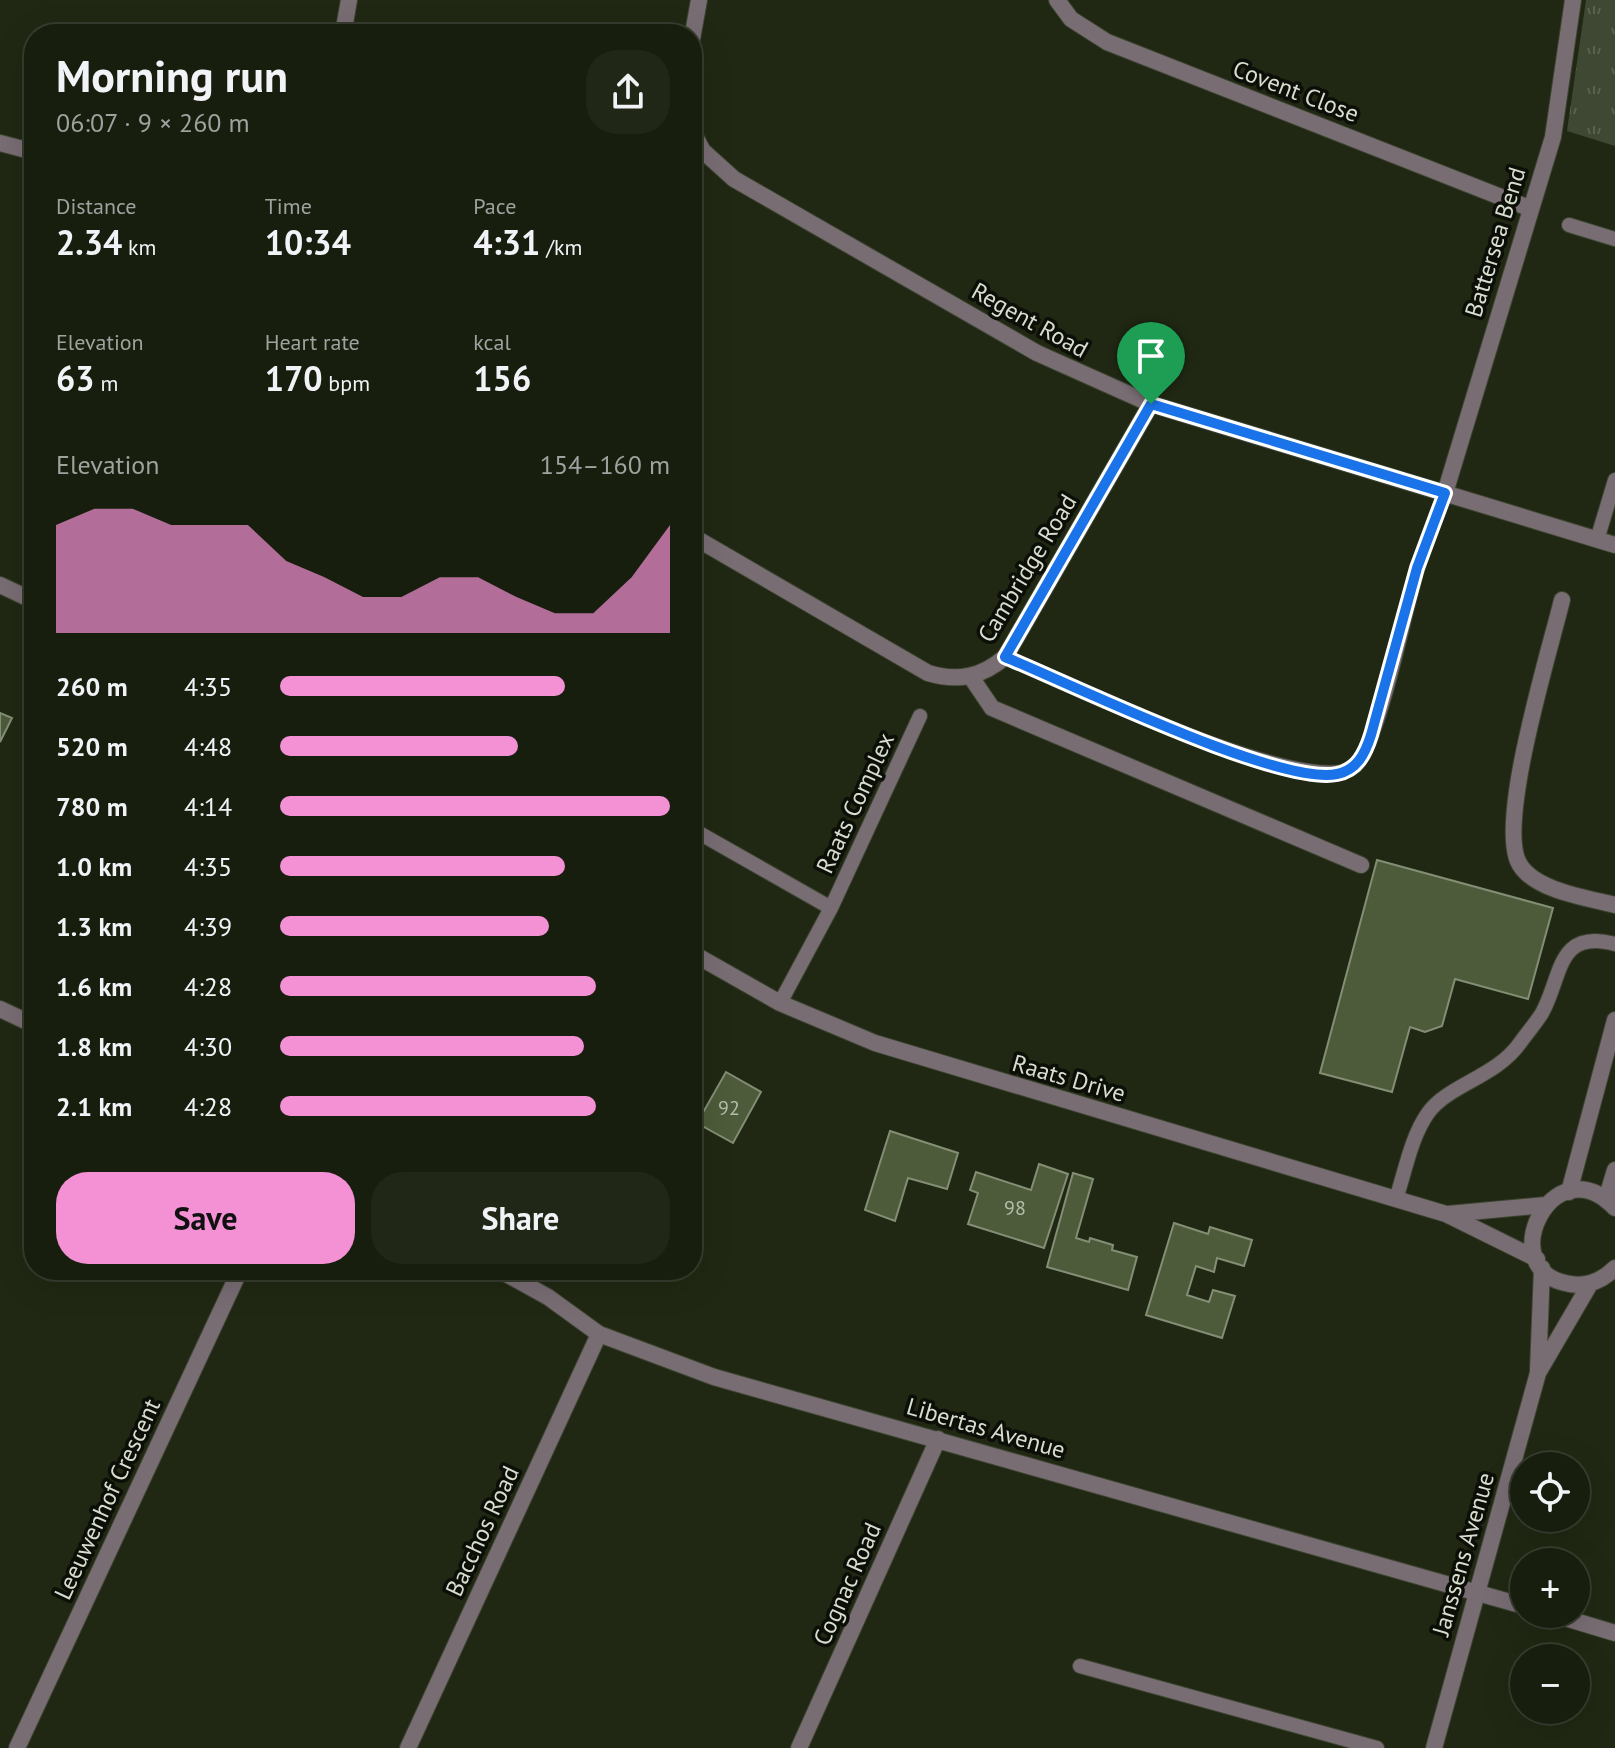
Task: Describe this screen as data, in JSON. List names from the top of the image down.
{
  "streets": {
    "street": [
      "Covent Close",
      "Battersea Bend",
      "Regent Road",
      "Cambridge Road",
      "Raats Drive",
      "Libertas Avenue",
      "Leeuwenhof Crescent",
      "Bacchos Road",
      "Janssens Avenue",
      "Cognac Road"
    ],
    "lane": ["Raats Complex"]
  },
  "crossings": [
    ["Covent Close", "Battersea Bend"],
    ["Battersea Bend", "Regent Road"],
    ["Regent Road", "Cambridge Road"],
    ["Raats Complex", "Raats Drive"],
    ["Raats Drive", "Janssens Avenue"],
    ["Libertas Avenue", "Bacchos Road"],
    ["Libertas Avenue", "Janssens Avenue"],
    ["Libertas Avenue", "Cognac Road"]
  ],
  "house_numbers": ["92", "98"],
  "page": {
    "heading": ["Morning run", "06:07 · 9 × 260 m"],
    "stats": [
      ["Distance", "2.34 km"],
      ["Time", "10:34"],
      ["Pace", "4:31 /km"],
      ["Elevation", "63 m"],
      ["Heart rate", "170 bpm"],
      ["kcal", "156"]
    ],
    "chart": ["Elevation", "154–160 m"],
    "list": [
      {
        "name": "260 m",
        "note": "4:35"
      },
      {
        "name": "520 m",
        "note": "4:48"
      },
      {
        "name": "780 m",
        "note": "4:14"
      },
      {
        "name": "1.0 km",
        "note": "4:35"
      },
      {
        "name": "1.3 km",
        "note": "4:39"
      },
      {
        "name": "1.6 km",
        "note": "4:28"
      },
      {
        "name": "1.8 km",
        "note": "4:30"
      },
      {
        "name": "2.1 km",
        "note": "4:28"
      }
    ],
    "buttons": ["Save", "Share"],
    "map_buttons": ["+", "−"]
  }
}
